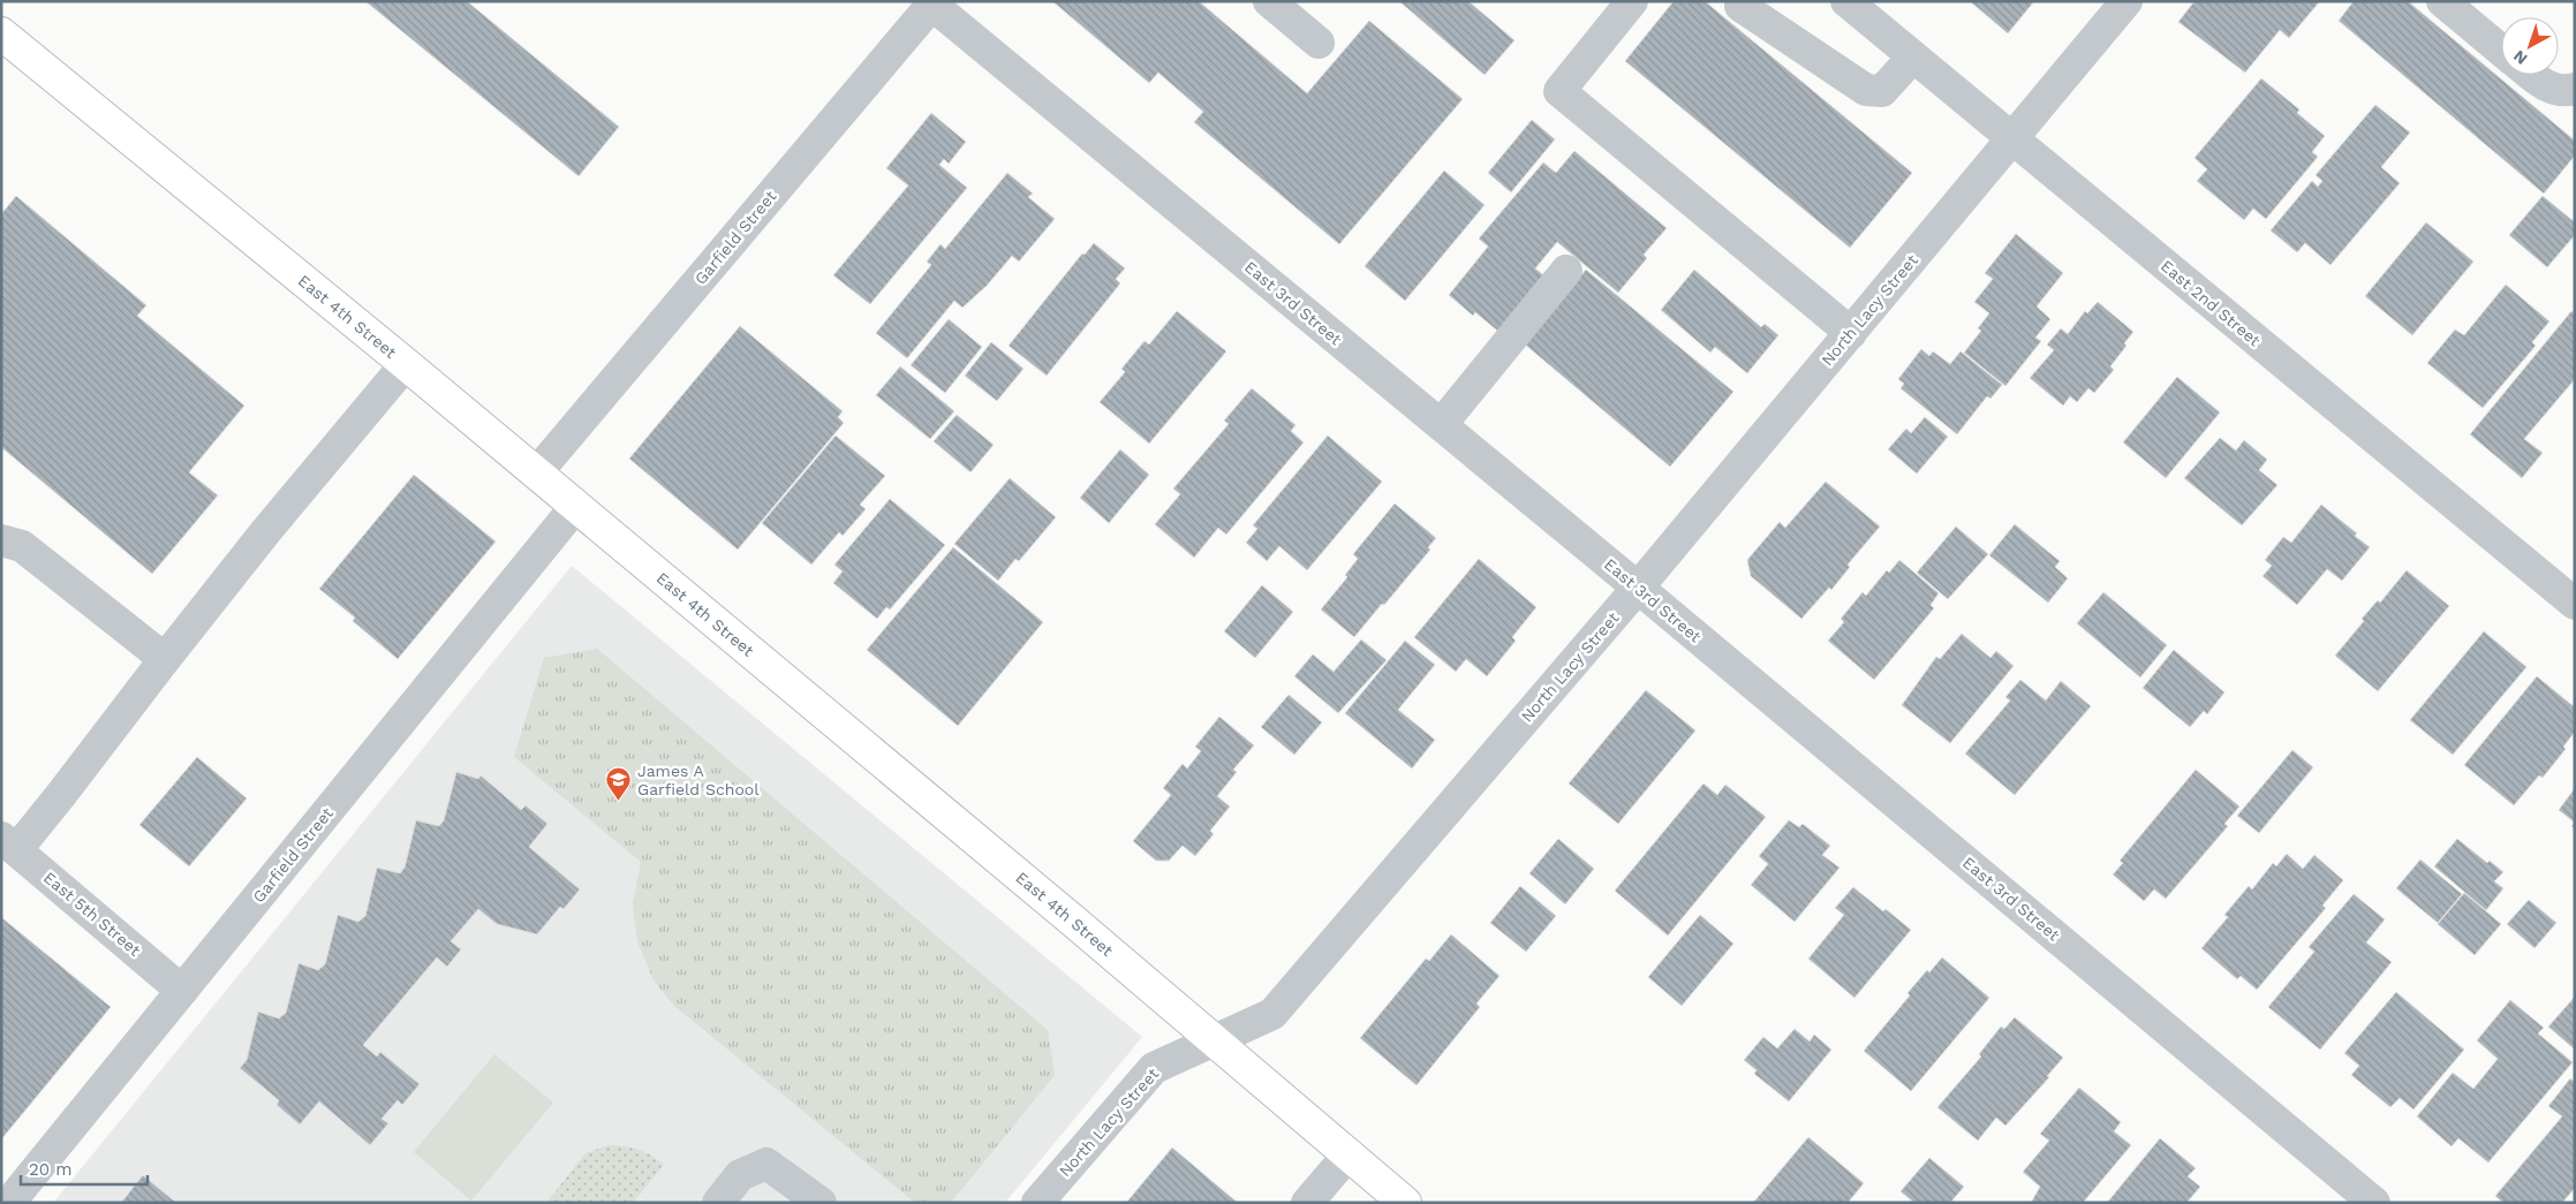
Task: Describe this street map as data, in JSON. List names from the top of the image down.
{
  "streets": {
    "main road": ["East 4th Street"],
    "street": [
      "Garfield Street",
      "East 3rd Street",
      "East 2nd Street",
      "North Lacy Street",
      "East 5th Street"
    ]
  },
  "crossings": [
    ["Garfield Street", "East 3rd Street"],
    ["Garfield Street", "East 4th Street"],
    ["Garfield Street", "East 5th Street"],
    ["East 3rd Street", "North Lacy Street"],
    ["East 2nd Street", "North Lacy Street"],
    ["North Lacy Street", "East 4th Street"]
  ],
  "places": {
    "school or university": ["James A Garfield School"]
  },
  "scale_bar": "20 m",
  "north": "bottom left"
}
